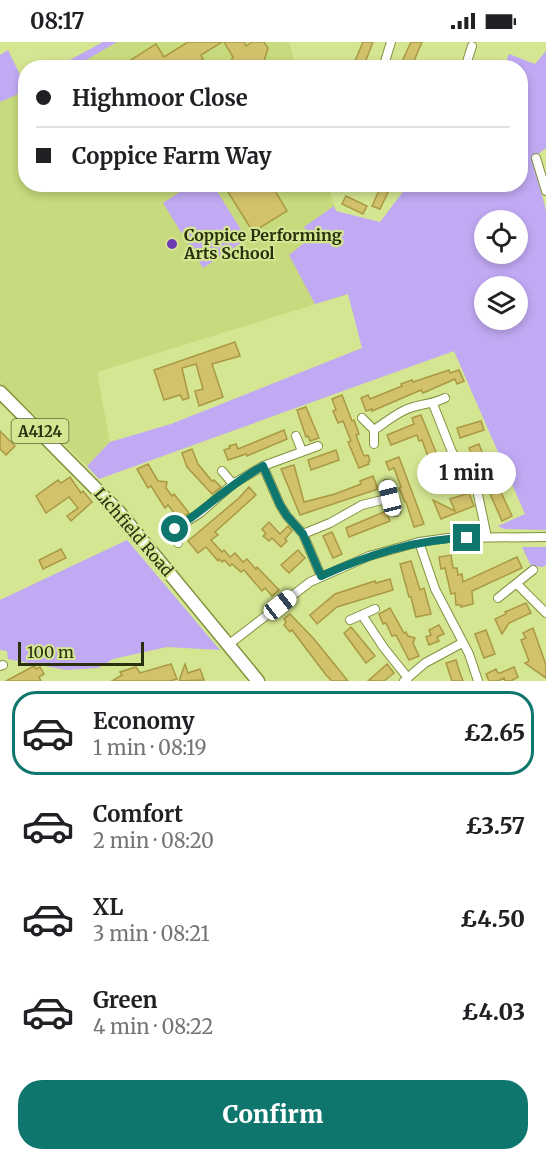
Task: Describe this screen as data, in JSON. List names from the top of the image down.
{
  "streets": {
    "main road": ["A4124", "Lichfield Road"]
  },
  "places": ["Coppice Performing Arts School"],
  "scale_bar": "100 m",
  "page": {
    "status": "08:17",
    "banner": ["Highmoor Close", "Coppice Farm Way"],
    "bubble": "1 min",
    "scale": "100 m",
    "list": [
      {
        "name": "Economy",
        "note": "1 min · 08:19",
        "value": "£2.65"
      },
      {
        "name": "Comfort",
        "note": "2 min · 08:20",
        "value": "£3.57"
      },
      {
        "name": "XL",
        "note": "3 min · 08:21",
        "value": "£4.50"
      },
      {
        "name": "Green",
        "note": "4 min · 08:22",
        "value": "£4.03"
      }
    ],
    "buttons": "Confirm"
  }
}
